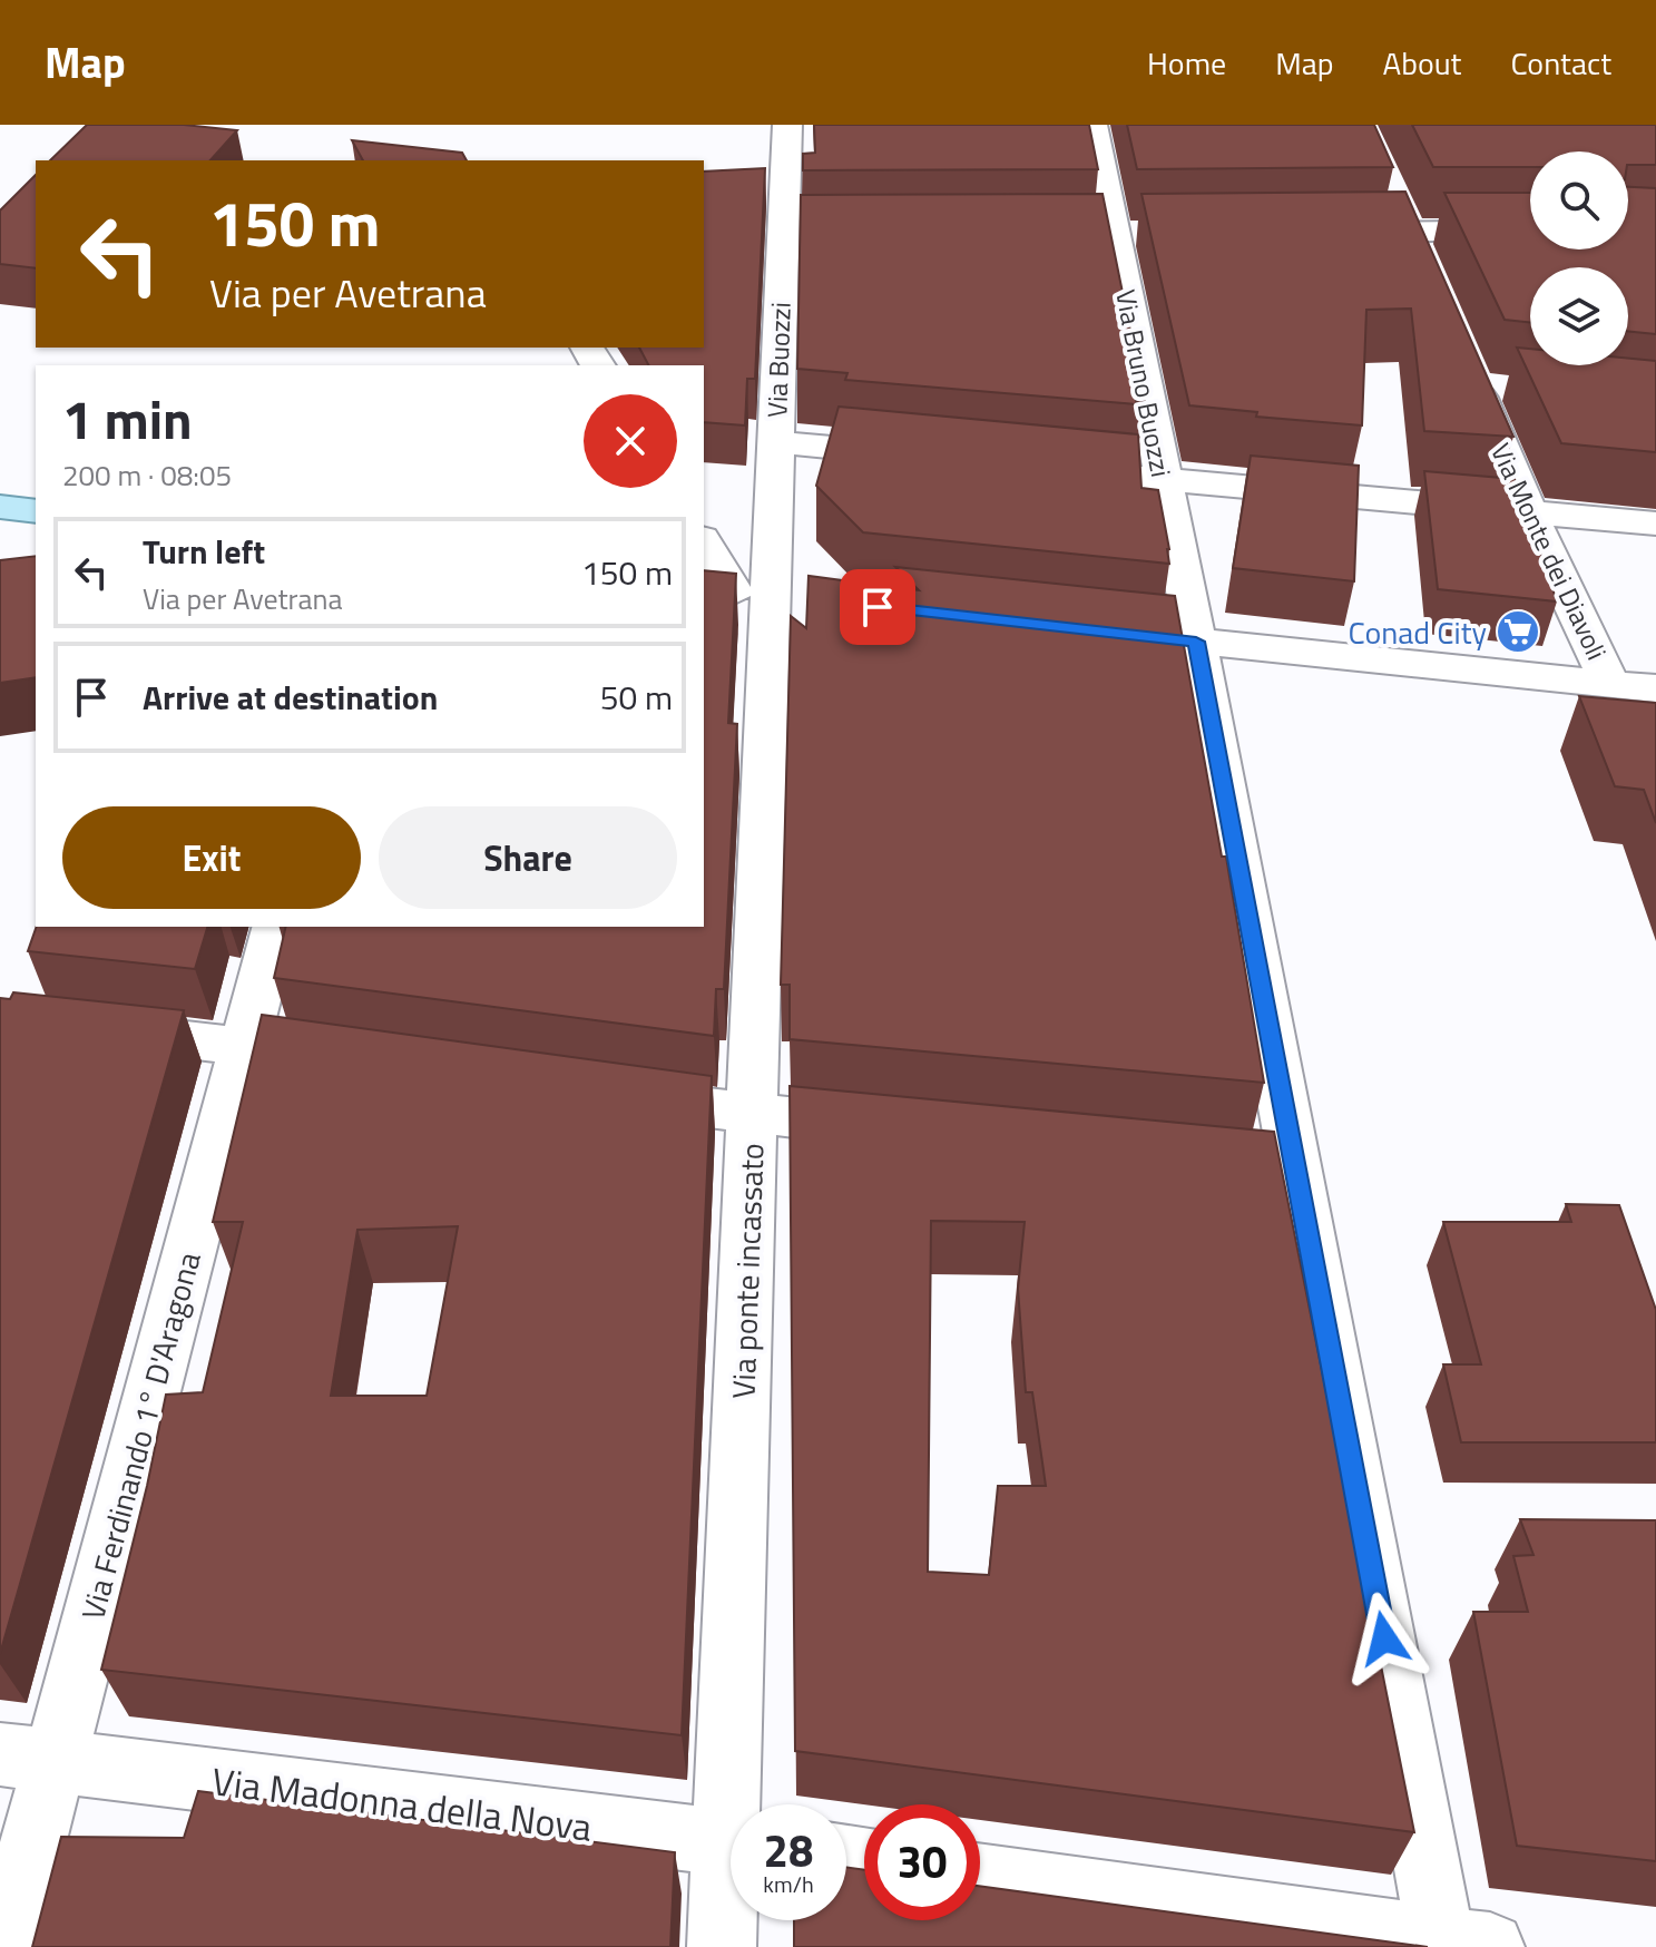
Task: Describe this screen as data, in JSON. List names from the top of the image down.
{
  "streets": {
    "street": [
      "Via Buozzi",
      "Via Bruno Buozzi",
      "Via Monte dei Diavoli",
      "Via ponte incassato",
      "Via Ferdinando 1° D'Aragona",
      "Via Madonna della Nova"
    ]
  },
  "crossings": [
    ["Via Buozzi", "Via ponte incassato"],
    ["Via Ferdinando 1° D'Aragona", "Via Madonna della Nova"]
  ],
  "places": {
    "supermarket": ["Conad City"]
  },
  "page": {
    "header": "Map",
    "nav": [
      "Home",
      "Map",
      "About",
      "Contact"
    ],
    "turn": ["150 m", "Via per Avetrana"],
    "heading": ["1 min", "200 m · 08:05"],
    "list": [
      {
        "name": "Turn left",
        "note": "Via per Avetrana",
        "value": "150 m"
      },
      {
        "name": "Arrive at destination",
        "value": "50 m"
      }
    ],
    "buttons": ["Exit", "Share"],
    "speed": "28 km/h",
    "limit": "30"
  }
}
